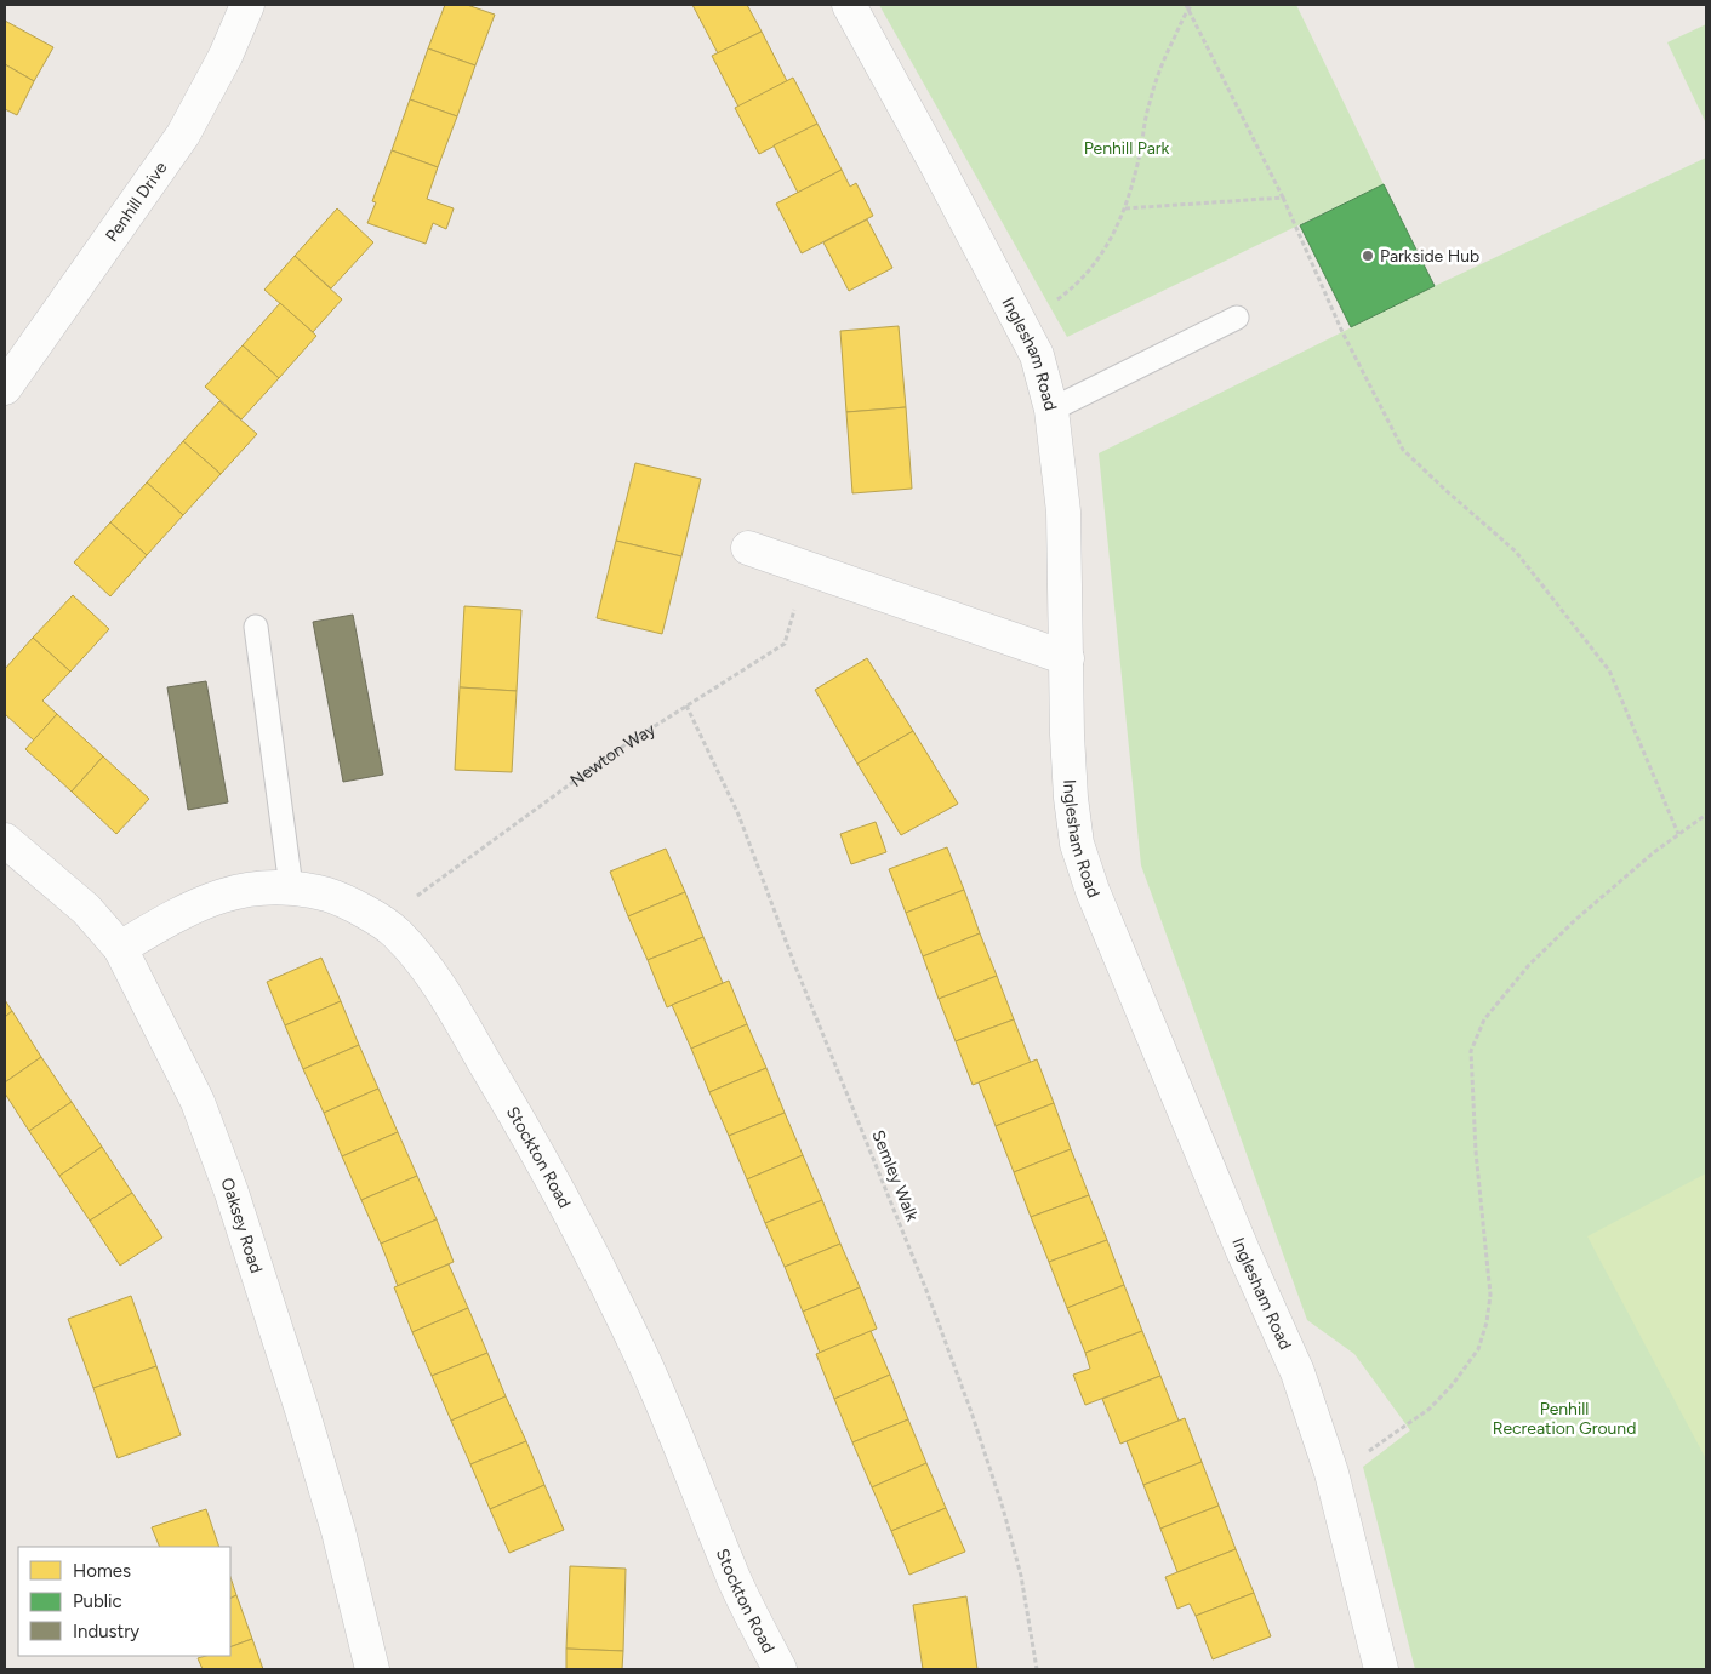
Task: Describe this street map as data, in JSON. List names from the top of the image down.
{
  "streets": {
    "street": [
      "Penhill Drive",
      "Inglesham Road",
      "Stockton Road",
      "Oaksey Road"
    ],
    "path": ["Newton Way", "Semley Walk"]
  },
  "crossings": [
    ["Newton Way", "Stockton Road"],
    ["Newton Way", "Semley Walk"],
    ["Stockton Road", "Oaksey Road"]
  ],
  "parks": ["Penhill Park", "Penhill Recreation Ground"],
  "places": ["Parkside Hub"],
  "legend": ["Homes", "Public", "Industry"]
}
